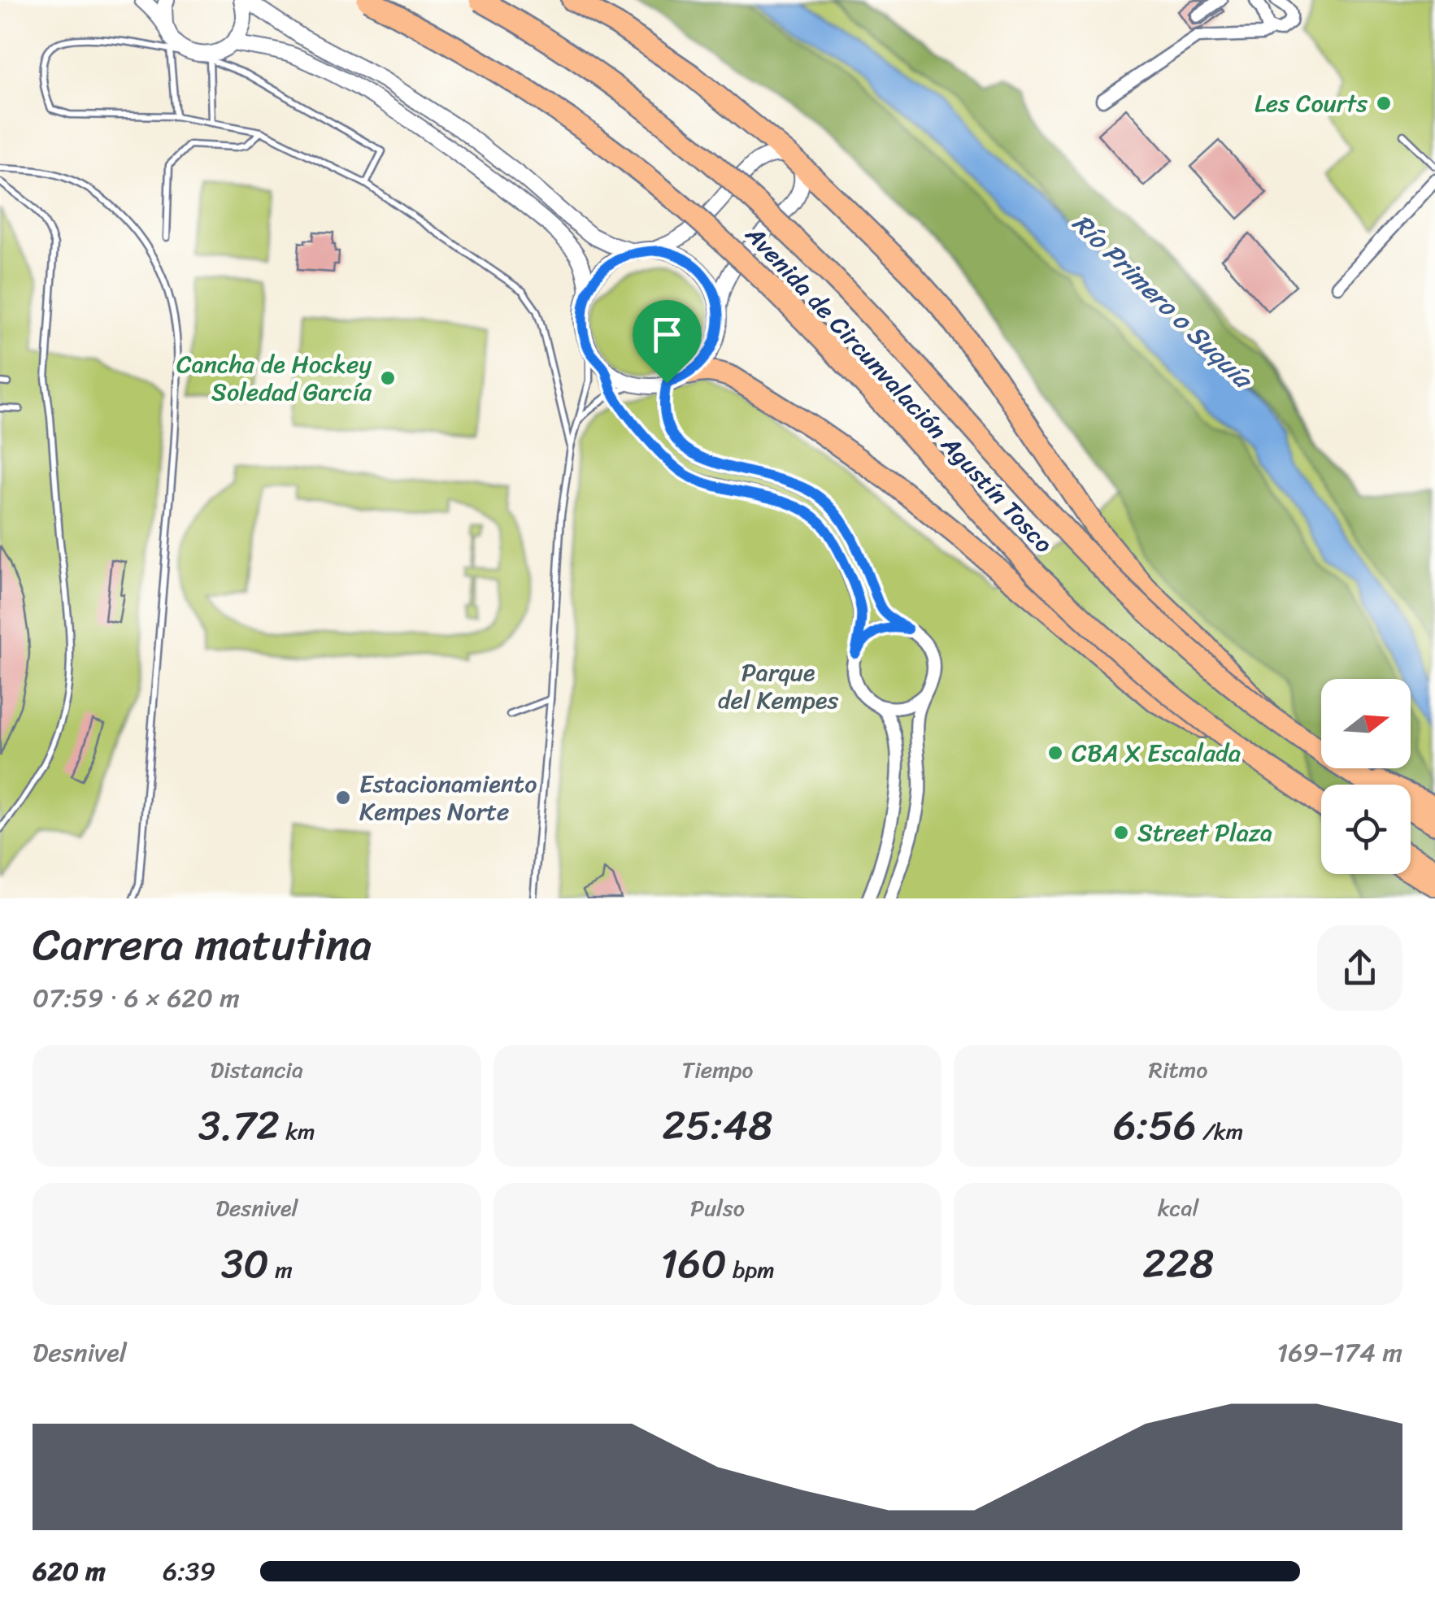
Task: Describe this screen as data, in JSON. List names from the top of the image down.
{
  "streets": {
    "highway": ["Avenida de Circunvalación Agustín Tosco"]
  },
  "water": ["Río Primero o Suquía"],
  "parks": ["Parque del Kempes"],
  "places": [
    "Les Courts",
    "Cancha de Hockey Soledad García",
    "CBA X Escalada",
    "Estacionamiento Kempes Norte",
    "Street Plaza"
  ],
  "north": "right",
  "page": {
    "heading": ["Carrera matutina", "07:59 · 6 × 620 m"],
    "stats": [
      ["Distancia", "3.72 km"],
      ["Tiempo", "25:48"],
      ["Ritmo", "6:56 /km"],
      ["Desnivel", "30 m"],
      ["Pulso", "160 bpm"],
      ["kcal", "228"]
    ],
    "chart": ["Desnivel", "169–174 m"],
    "list": [
      {
        "name": "620 m",
        "note": "6:39"
      }
    ]
  }
}
